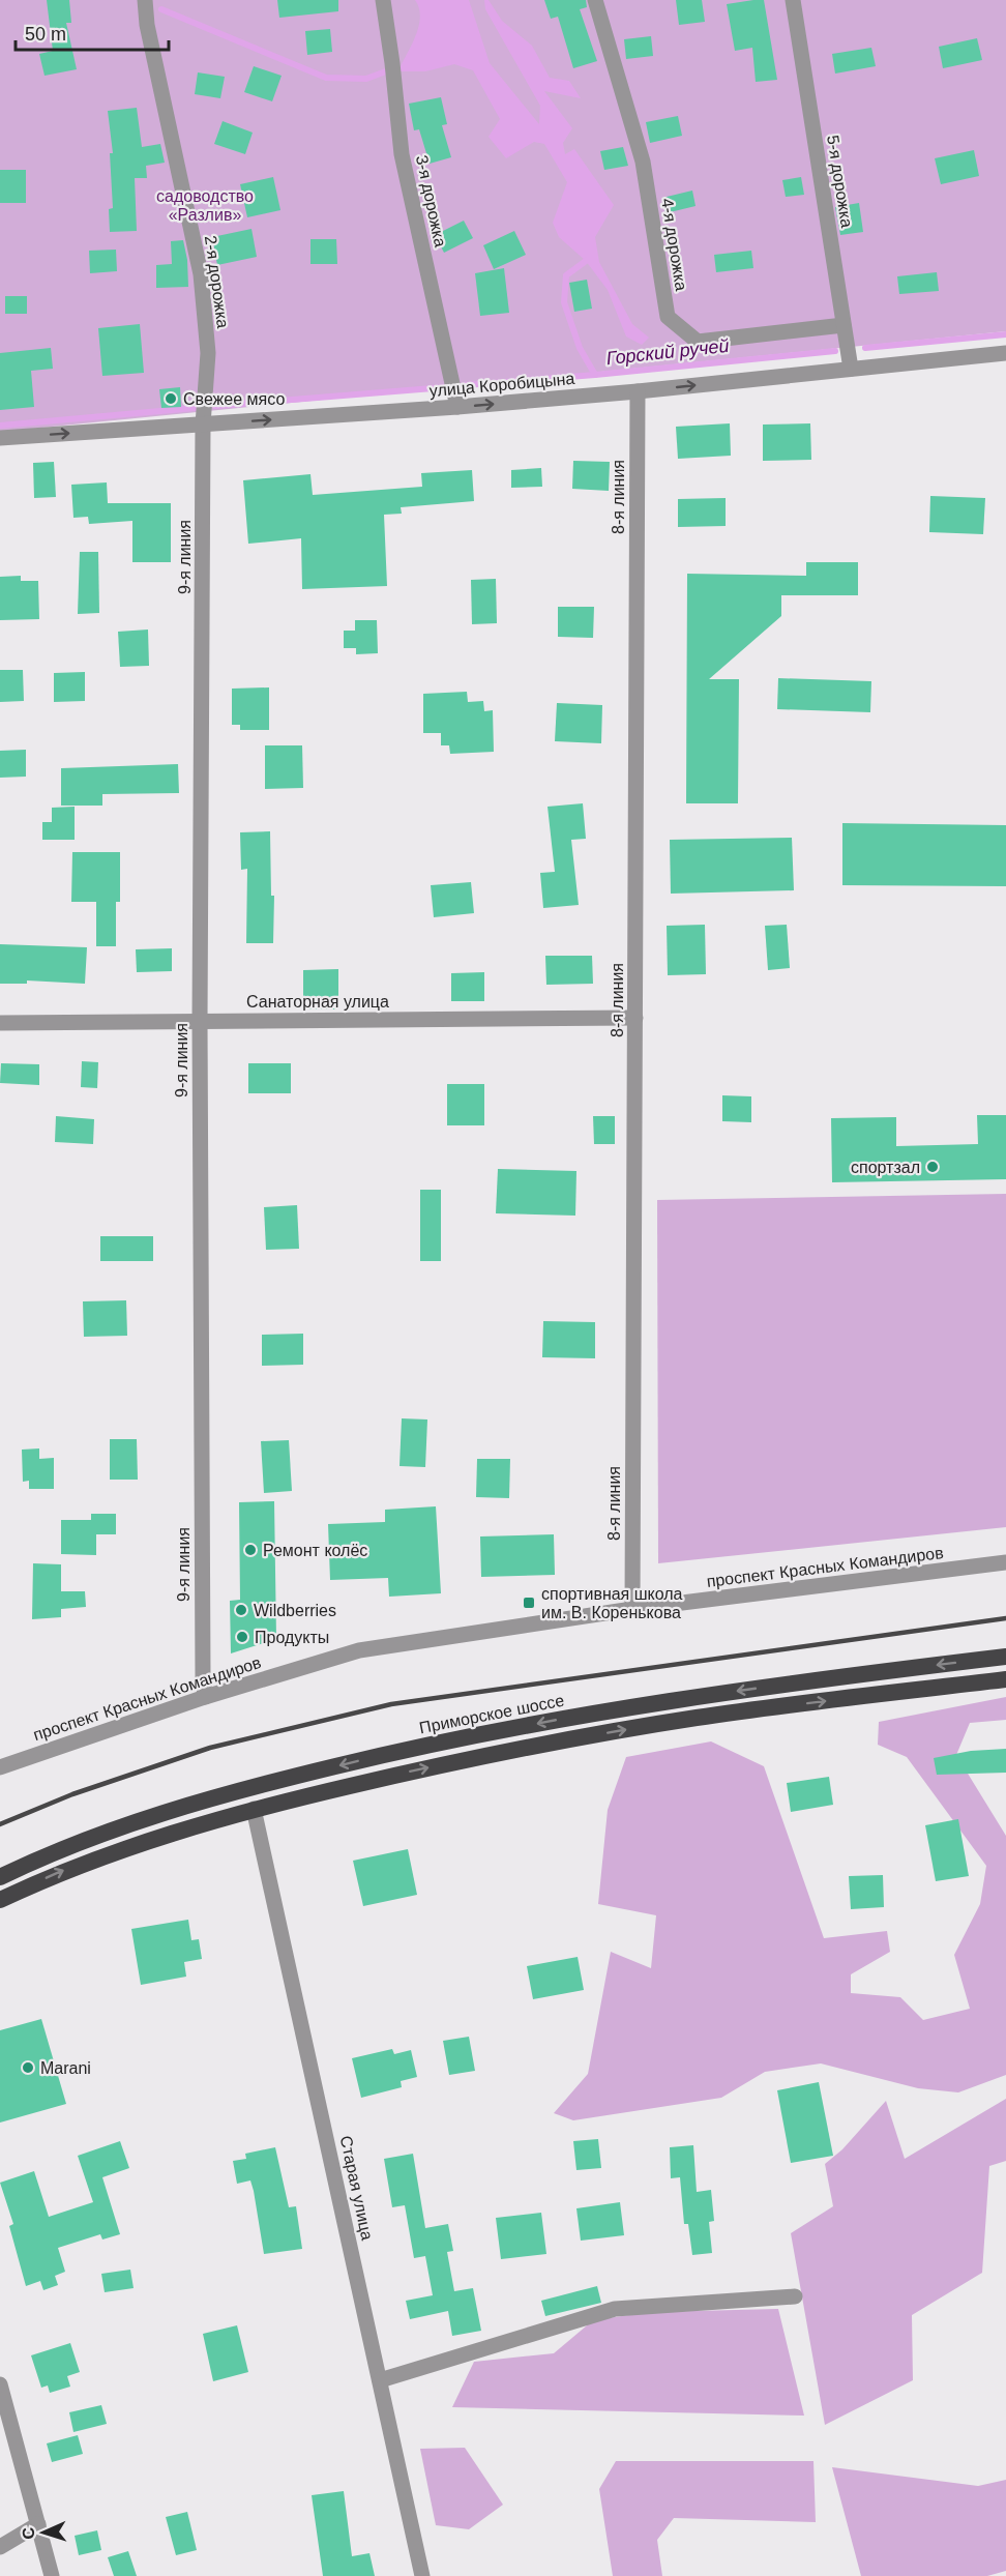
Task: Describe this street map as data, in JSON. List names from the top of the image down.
{
  "streets": {
    "highway": ["Приморское шоссе"],
    "street": [
      "5-я дорожка",
      "3-я дорожка",
      "4-я дорожка",
      "2-я дорожка",
      "улица Коробицына",
      "8-я линия",
      "9-я линия",
      "Санаторная улица",
      "проспект Красных Командиров",
      "Старая улица"
    ]
  },
  "crossings": [
    ["5-я дорожка", "4-я дорожка"],
    ["5-я дорожка", "улица Коробицына"],
    ["3-я дорожка", "улица Коробицына"],
    ["2-я дорожка", "улица Коробицына"],
    ["2-я дорожка", "9-я линия"],
    ["улица Коробицына", "8-я линия"],
    ["улица Коробицына", "9-я линия"],
    ["8-я линия", "Санаторная улица"],
    ["8-я линия", "проспект Красных Командиров"],
    ["9-я линия", "Санаторная улица"],
    ["9-я линия", "проспект Красных Командиров"]
  ],
  "one_way": ["улица Коробицына"],
  "water": ["Горский ручей"],
  "parks": ["садоводство «Разлив»"],
  "places": {
    "other": [
      "Свежее мясо",
      "спортзал",
      "Ремонт колёс",
      "Wildberries",
      "Продукты",
      "Marani"
    ],
    "transit": ["спортивная школа им. В. Коренькова"]
  },
  "scale_bar": "50 m",
  "north": "left"
}
